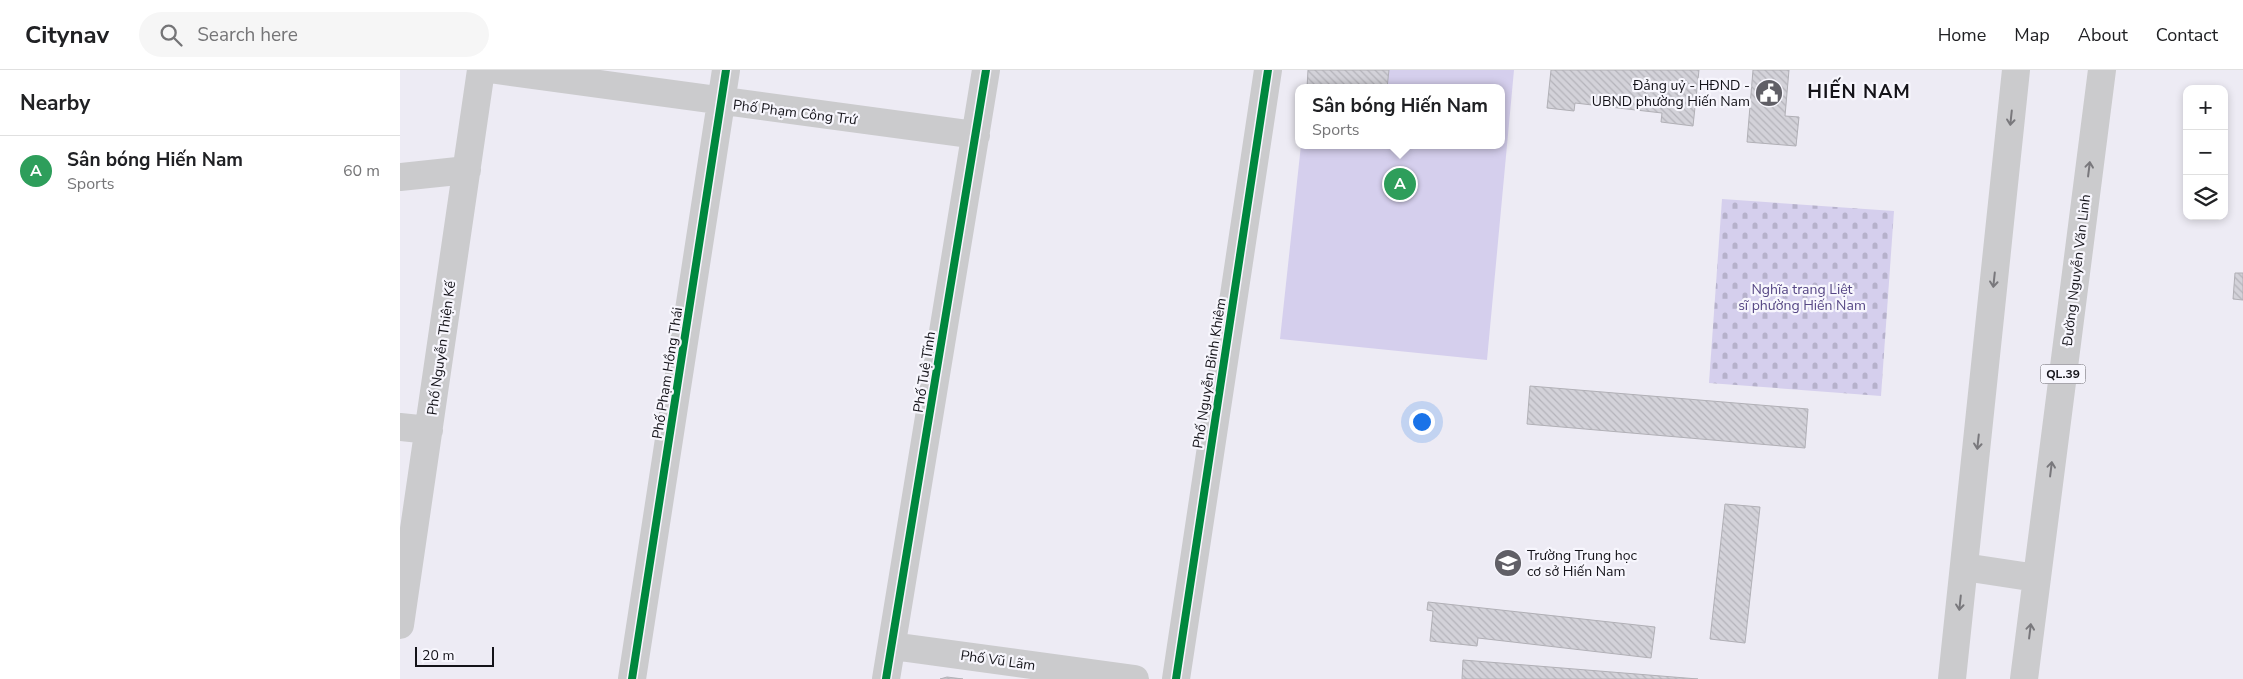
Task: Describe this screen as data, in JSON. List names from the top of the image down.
{
  "streets": {
    "main road": [
      "Phố Phạm Công Trứ",
      "Đường Nguyễn Văn Linh",
      "Phố Nguyễn Thiện Kế",
      "Phố Tuệ Tĩnh",
      "Phố Phạm Hồng Thái",
      "Phố Nguyễn Bỉnh Khiêm",
      "QL.39",
      "Phố Vũ Lãm"
    ]
  },
  "crossings": [
    ["Phố Phạm Công Trứ", "Phố Tuệ Tĩnh"],
    ["Phố Phạm Công Trứ", "Phố Phạm Hồng Thái"],
    ["Phố Tuệ Tĩnh", "Phố Vũ Lãm"]
  ],
  "districts": ["HIẾN NAM"],
  "parks": ["Nghĩa trang Liệt sĩ phường Hiến Nam"],
  "places": {
    "public building": ["Đảng uỷ - HĐND - UBND phường Hiến Nam"],
    "school or university": ["Trường Trung học cơ sở Hiến Nam"]
  },
  "scale_bar": "20 m",
  "page": {
    "header": "Citynav",
    "search": "Search here",
    "nav": [
      "Home",
      "Map",
      "About",
      "Contact"
    ],
    "heading": "Nearby",
    "popup": ["Sân bóng Hiến Nam", "Sports"],
    "map_buttons": ["+", "−"],
    "list": [
      {
        "mark": "A",
        "name": "Sân bóng Hiến Nam",
        "note": "Sports",
        "value": "60 m"
      }
    ],
    "pins": "A",
    "scale": "20 m"
  }
}
